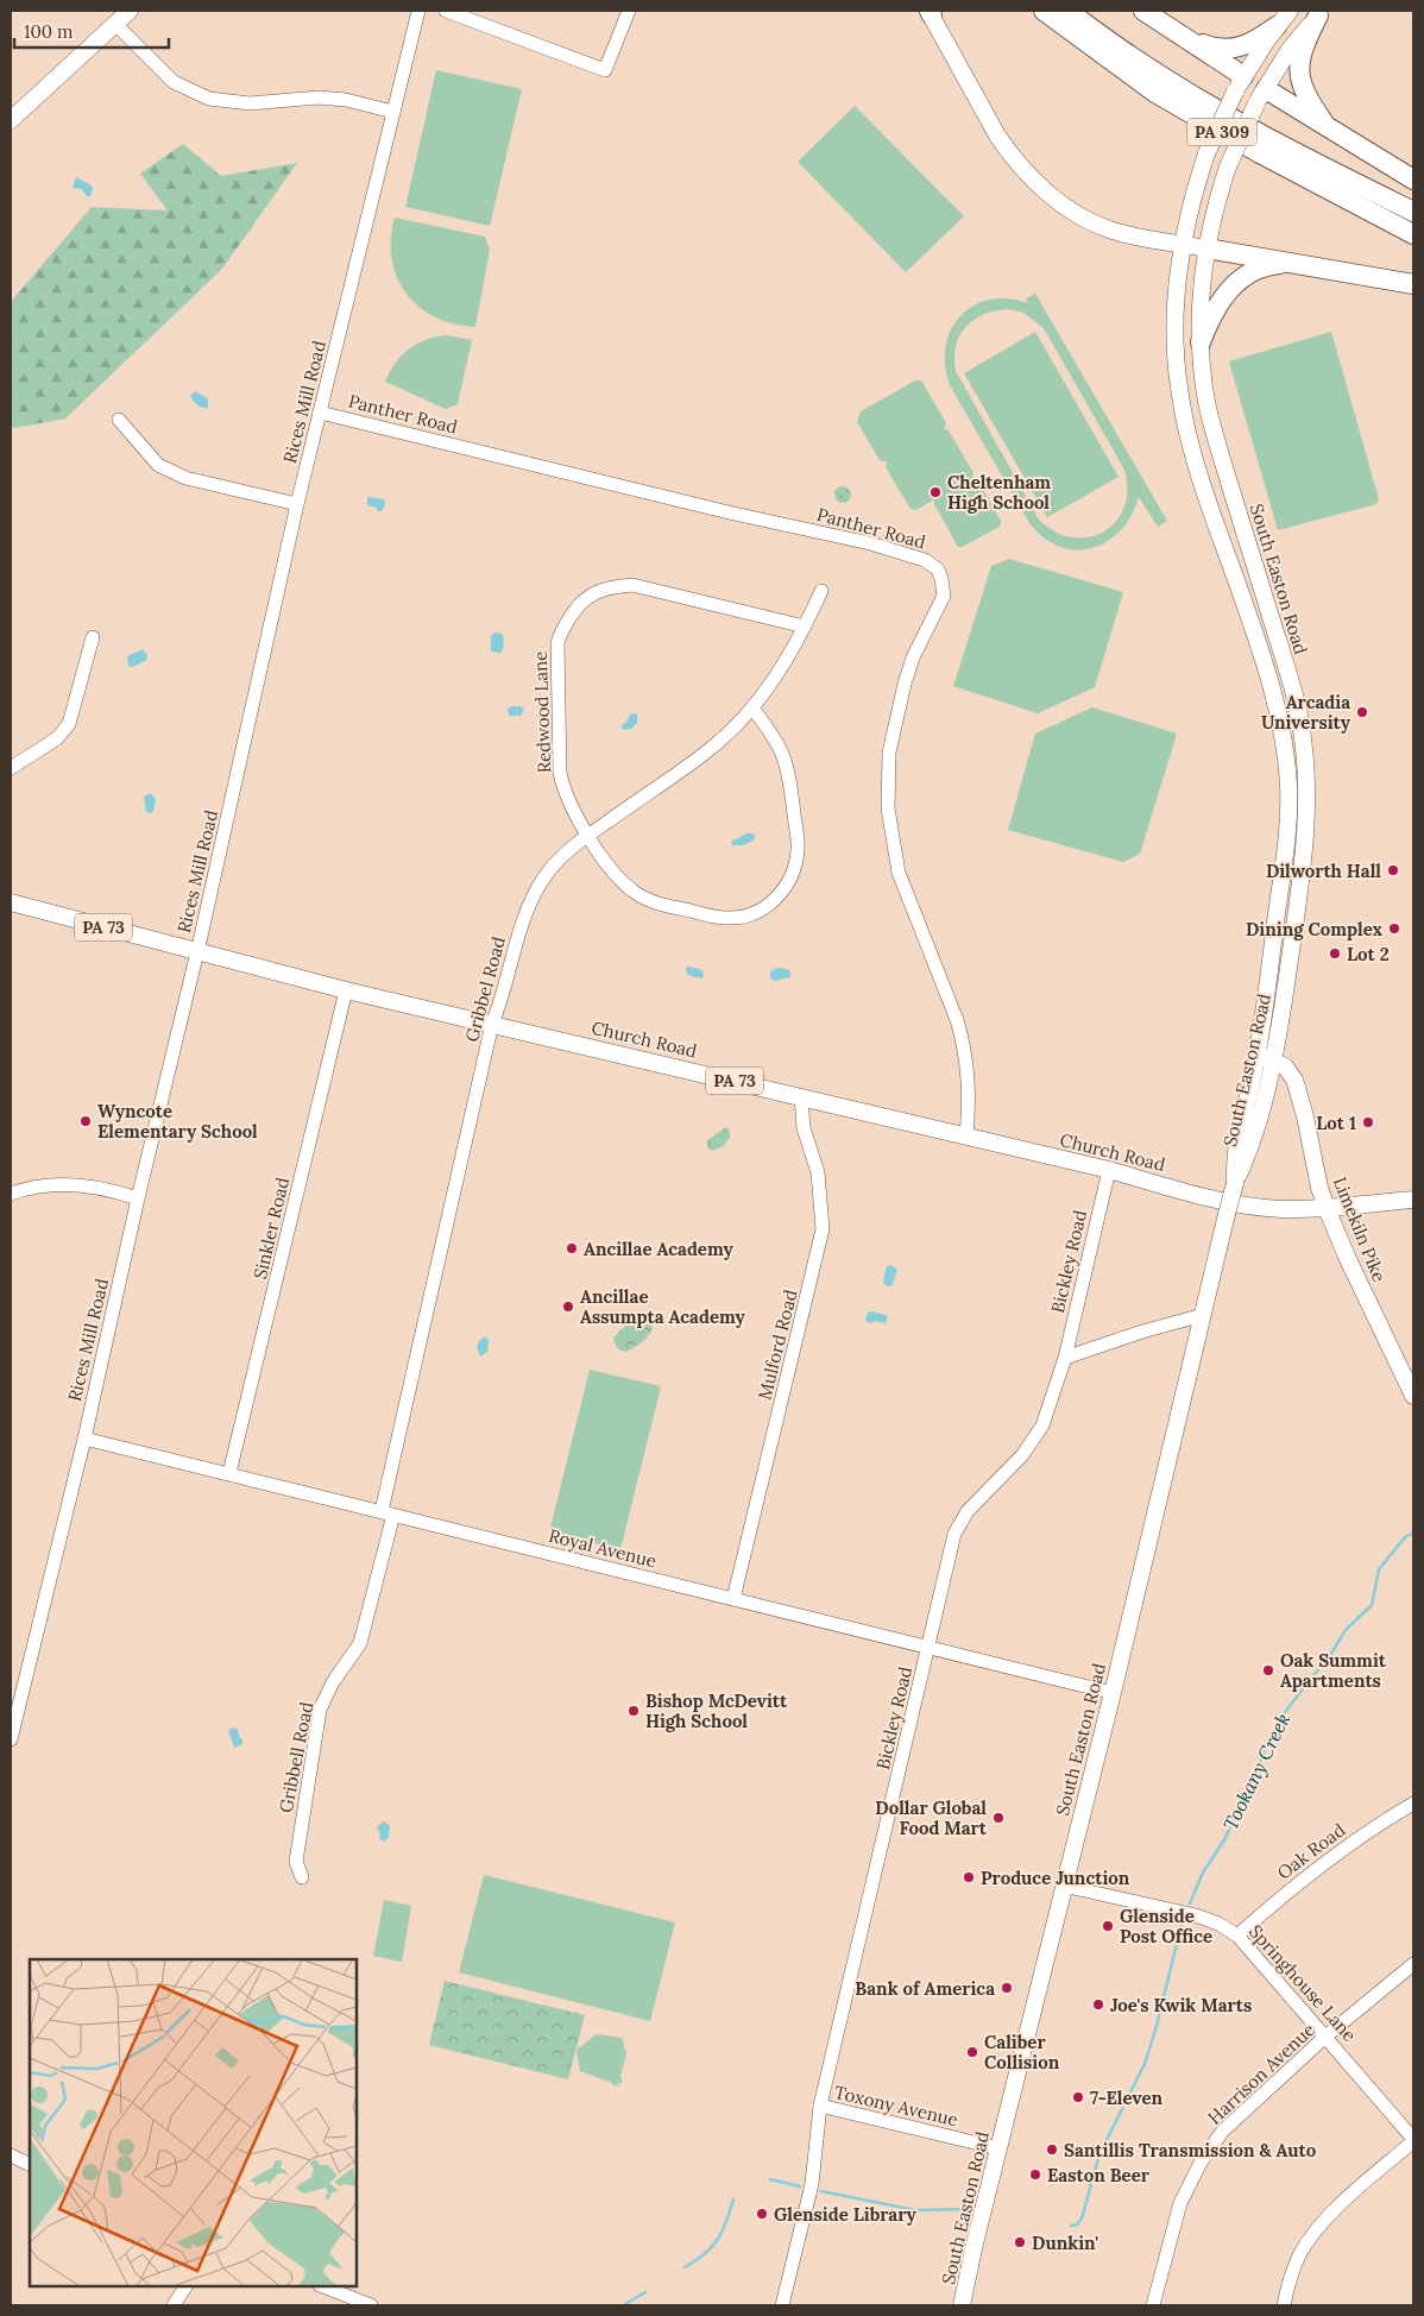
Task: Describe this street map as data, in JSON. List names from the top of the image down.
{
  "streets": {
    "highway": ["PA 309"],
    "main road": [
      "South Easton Road",
      "PA 73",
      "Church Road",
      "Limekiln Pike"
    ],
    "street": [
      "Rices Mill Road",
      "Panther Road",
      "Redwood Lane",
      "Gribbel Road",
      "Sinkler Road",
      "Bickley Road",
      "Mulford Road",
      "Royal Avenue",
      "Gribbell Road",
      "Oak Road",
      "Springhouse Lane",
      "Harrison Avenue",
      "Toxony Avenue"
    ]
  },
  "crossings": [
    ["Rices Mill Road", "Panther Road"],
    ["Rices Mill Road", "Church Road"],
    ["Rices Mill Road", "Royal Avenue"],
    ["Panther Road", "Church Road"],
    ["South Easton Road", "Limekiln Pike"],
    ["South Easton Road", "Royal Avenue"],
    ["South Easton Road", "Springhouse Lane"],
    ["South Easton Road", "Toxony Avenue"],
    ["Redwood Lane", "Gribbel Road"],
    ["Gribbel Road", "Church Road"],
    ["Gribbel Road", "Royal Avenue"],
    ["Gribbel Road", "Gribbell Road"],
    ["Church Road", "Sinkler Road"],
    ["Church Road", "Limekiln Pike"],
    ["Church Road", "Bickley Road"],
    ["Church Road", "Mulford Road"],
    ["Sinkler Road", "Royal Avenue"],
    ["Bickley Road", "Royal Avenue"],
    ["Bickley Road", "Toxony Avenue"],
    ["Mulford Road", "Royal Avenue"],
    ["Royal Avenue", "Gribbell Road"],
    ["Oak Road", "Springhouse Lane"],
    ["Springhouse Lane", "Harrison Avenue"]
  ],
  "water": ["Tookany Creek"],
  "places": [
    "Cheltenham High School",
    "Arcadia University",
    "Dilworth Hall",
    "Dining Complex",
    "Lot 2",
    "Wyncote Elementary School",
    "Lot 1",
    "Ancillae Academy",
    "Ancillae Assumpta Academy",
    "Oak Summit Apartments",
    "Bishop McDevitt High School",
    "Dollar Global Food Mart",
    "Produce Junction",
    "Glenside Post Office",
    "Bank of America",
    "Joe's Kwik Marts",
    "Caliber Collision",
    "7-Eleven",
    "Santillis Transmission & Auto",
    "Easton Beer",
    "Glenside Library",
    "Dunkin'"
  ],
  "scale_bar": "100 m"
}
